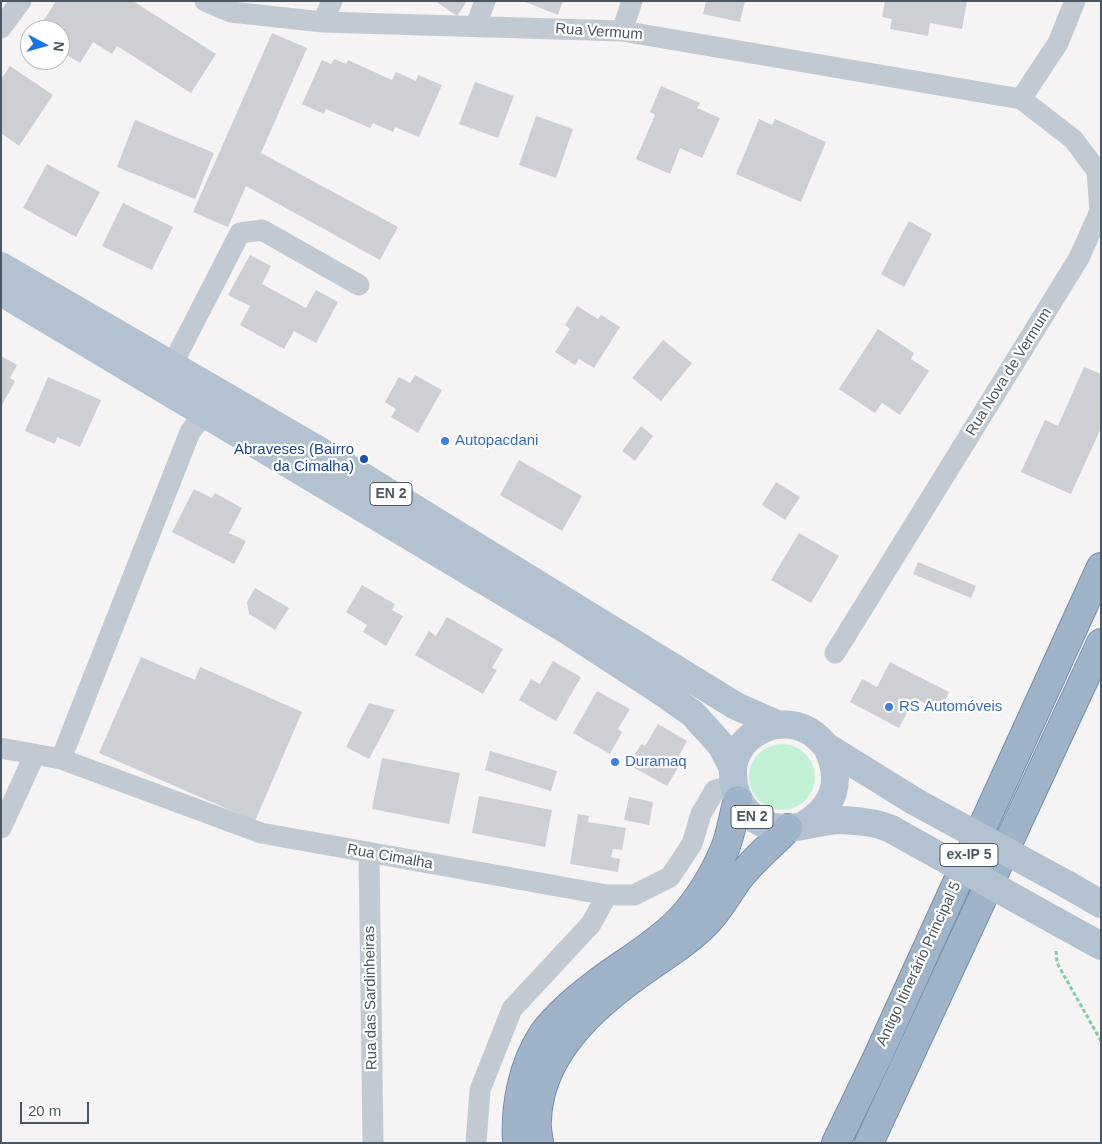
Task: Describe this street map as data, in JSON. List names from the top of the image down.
{
  "streets": {
    "highway": ["ex-IP 5", "Antigo Itinerário Principal 5"],
    "main road": ["EN 2"],
    "street": [
      "Rua Vermum",
      "Rua Nova de Vermum",
      "Rua Cimalha",
      "Rua das Sardinheiras"
    ]
  },
  "crossings": [
    ["Rua Vermum", "Rua Nova de Vermum"],
    ["EN 2", "Rua Cimalha"],
    ["Rua Cimalha", "Rua das Sardinheiras"]
  ],
  "places": [
    "Autopacdani",
    "Abraveses (Bairro da Cimalha)",
    "RS Automóveis",
    "Duramaq"
  ],
  "scale_bar": "20 m",
  "north": "right"
}
